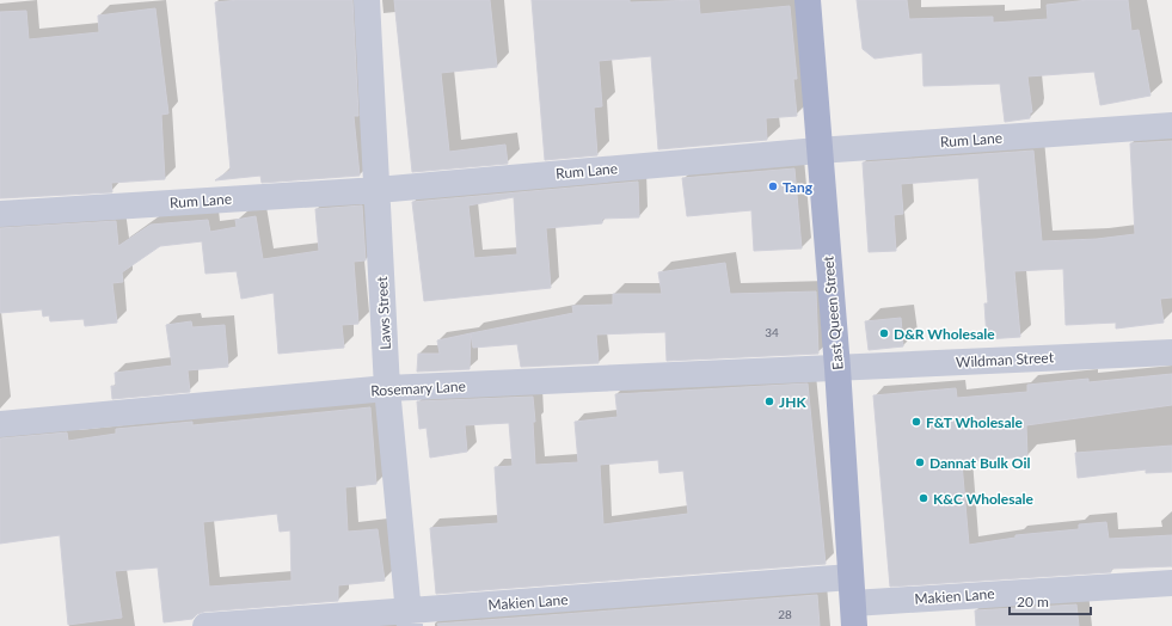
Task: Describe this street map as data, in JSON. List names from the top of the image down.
{
  "streets": {
    "main road": ["East Queen Street"],
    "street": [
      "Rum Lane",
      "Laws Street",
      "Wildman Street",
      "Rosemary Lane",
      "Makien Lane"
    ]
  },
  "crossings": [
    ["Rum Lane", "Laws Street"],
    ["Rum Lane", "East Queen Street"],
    ["Laws Street", "Rosemary Lane"],
    ["Laws Street", "Makien Lane"],
    ["East Queen Street", "Wildman Street"],
    ["East Queen Street", "Rosemary Lane"],
    ["East Queen Street", "Makien Lane"],
    ["Wildman Street", "Rosemary Lane"]
  ],
  "places": [
    "Tang",
    "D&R Wholesale",
    "JHK",
    "F&T Wholesale",
    "Dannat Bulk Oil",
    "K&C Wholesale"
  ],
  "house_numbers": ["34", "28"],
  "scale_bar": "20 m"
}
